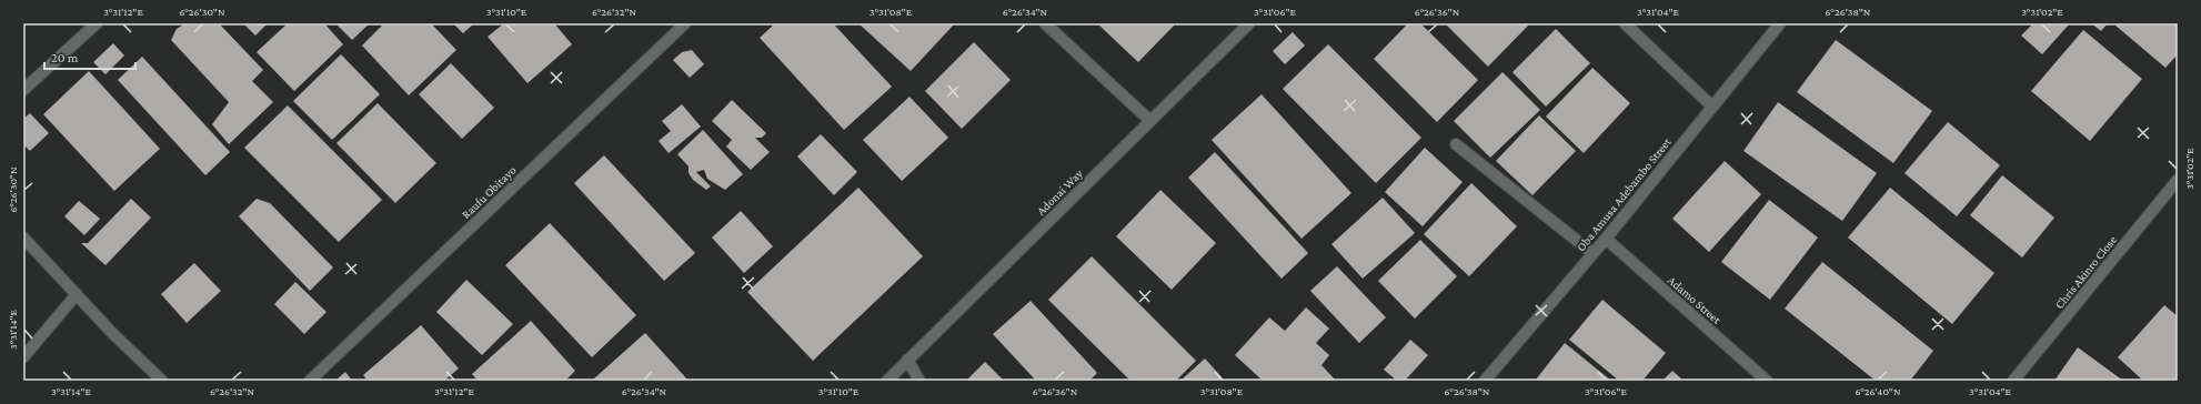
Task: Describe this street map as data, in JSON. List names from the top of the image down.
{
  "streets": {
    "street": [
      "Raufu Obitayo",
      "Adonai Way",
      "Oba Amusa Adebambo Street",
      "Chris Akinro Close",
      "Adamo Street"
    ]
  },
  "crossings": [
    ["Oba Amusa Adebambo Street", "Adamo Street"]
  ],
  "scale_bar": "20 m",
  "coordinates": [
    "3°31'12\"E",
    "6°26'30\"N",
    "3°31'10\"E",
    "6°26'32\"N",
    "3°31'08\"E",
    "6°26'34\"N",
    "3°31'06\"E",
    "6°26'36\"N",
    "3°31'04\"E",
    "6°26'38\"N",
    "3°31'02\"E",
    "3°31'14\"E",
    "6°26'40\"N"
  ]
}
